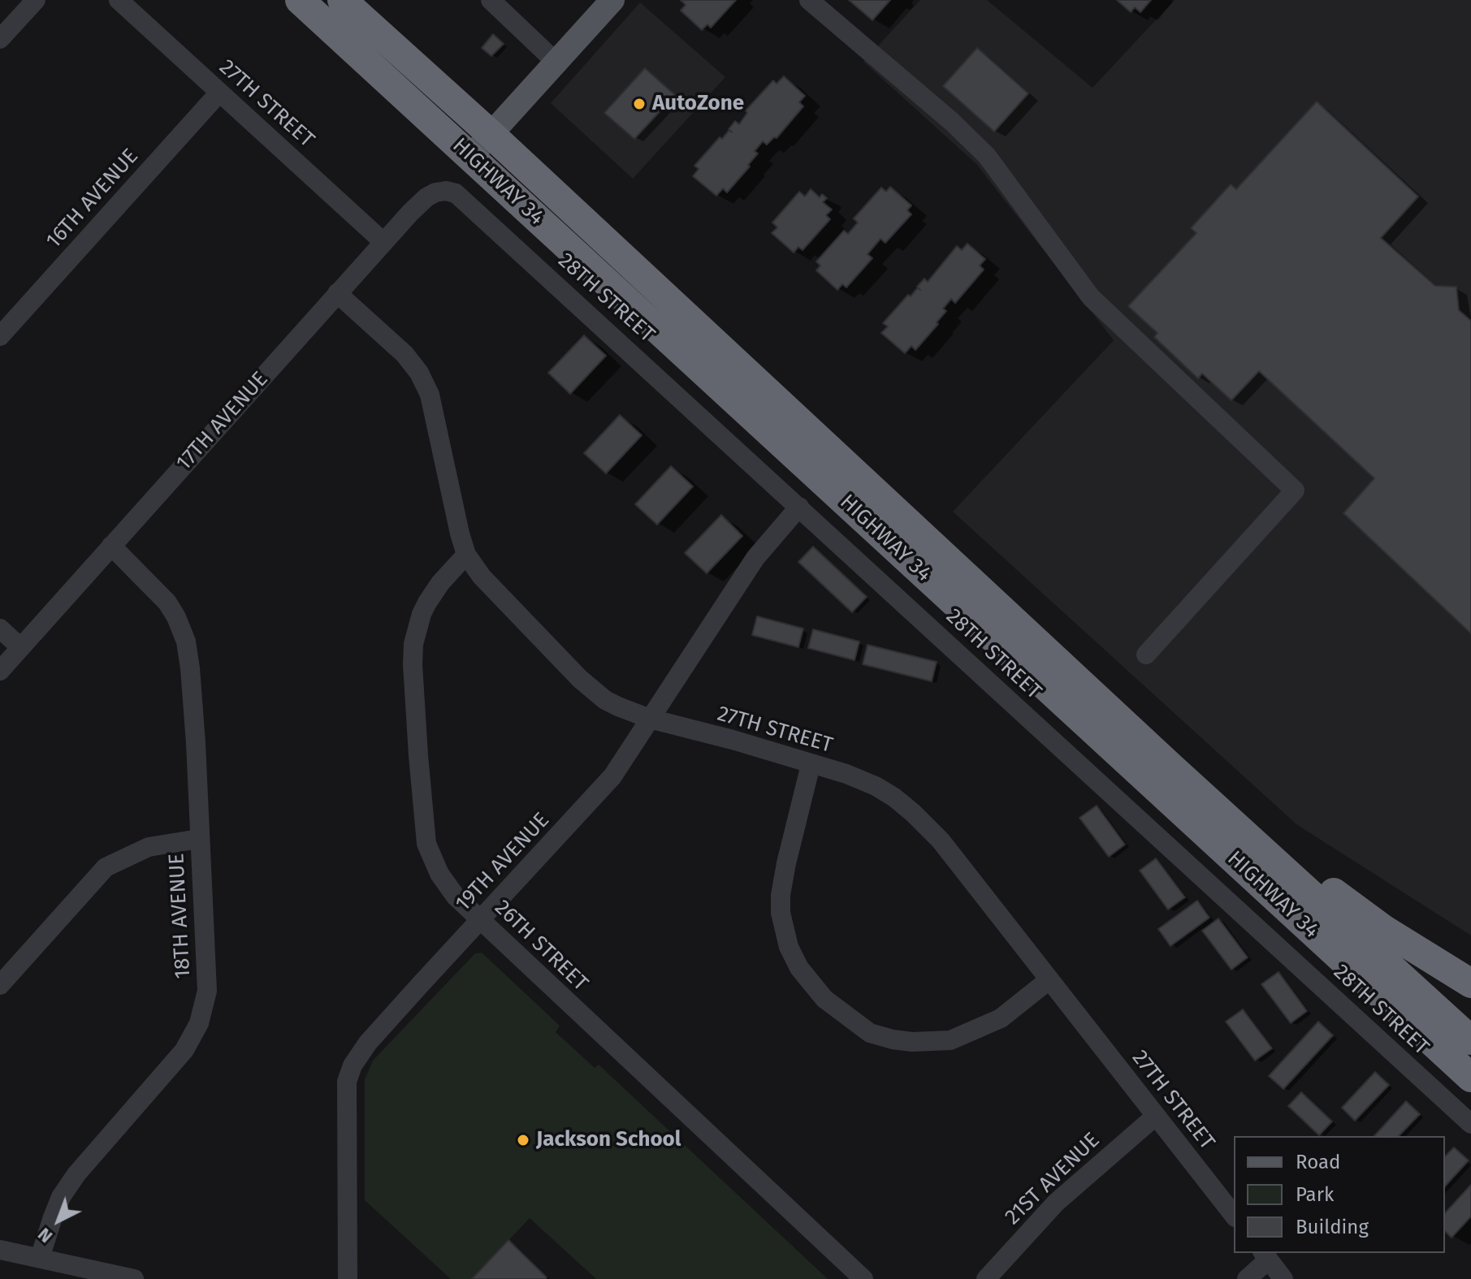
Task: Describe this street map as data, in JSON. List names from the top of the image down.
{
  "streets": {
    "highway": ["HIGHWAY 34"],
    "street": [
      "27TH STREET",
      "16TH AVENUE",
      "28TH STREET",
      "17TH AVENUE",
      "19TH AVENUE",
      "18TH AVENUE",
      "26TH STREET",
      "21ST AVENUE"
    ]
  },
  "crossings": [
    ["27TH STREET", "16TH AVENUE"],
    ["27TH STREET", "17TH AVENUE"],
    ["27TH STREET", "19TH AVENUE"],
    ["27TH STREET", "26TH STREET"],
    ["27TH STREET", "21ST AVENUE"],
    ["28TH STREET", "17TH AVENUE"],
    ["28TH STREET", "19TH AVENUE"],
    ["17TH AVENUE", "18TH AVENUE"],
    ["19TH AVENUE", "26TH STREET"]
  ],
  "places": ["AutoZone", "Jackson School"],
  "legend": ["Road", "Park", "Building"],
  "north": "bottom left"
}
